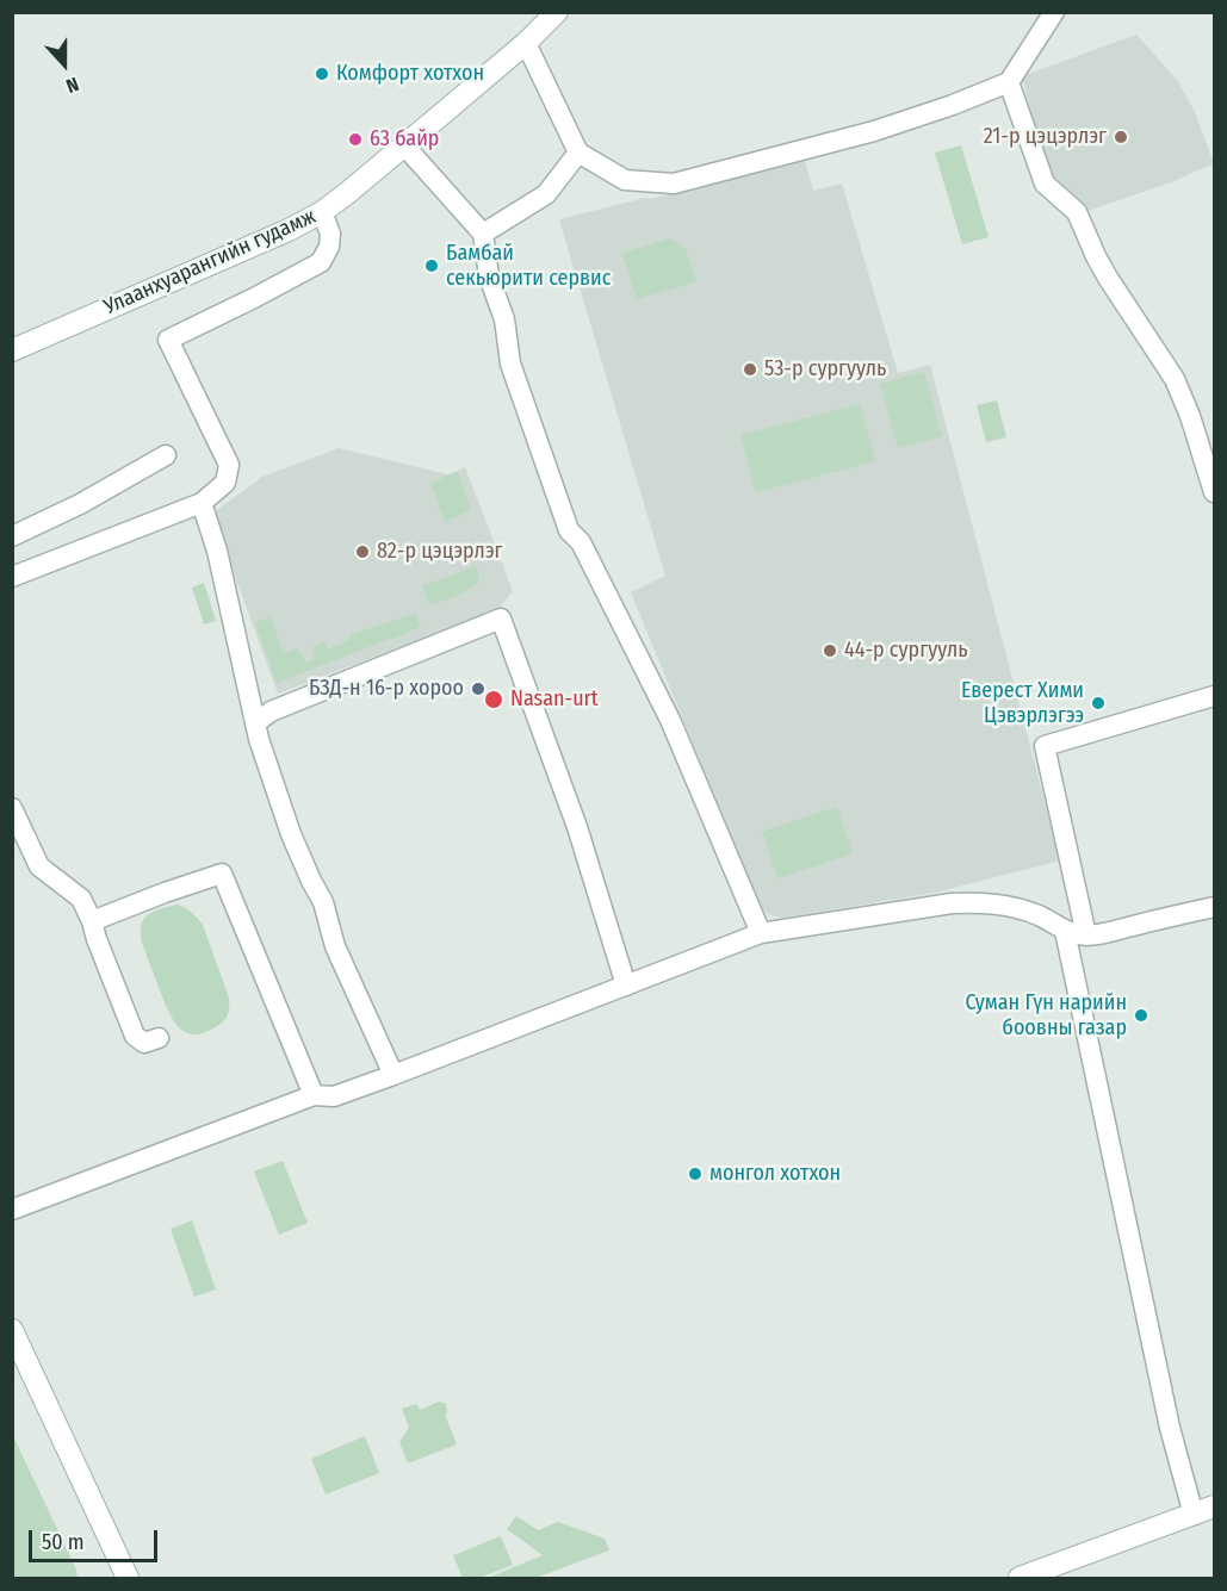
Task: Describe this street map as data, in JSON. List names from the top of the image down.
{
  "streets": {
    "main road": ["Улаанхуарангийн гудамж"]
  },
  "places": [
    "Комфорт хотхон",
    "21-р цэцэрлэг",
    "63 байр",
    "Бамбай секьюрити сервис",
    "53-р сургууль",
    "82-р цэцэрлэг",
    "44-р сургууль",
    "БЗД-н 16-р хороо",
    "Nasan-urt",
    "Еверест Хими Цэвэрлэгээ",
    "Суман Гүн нарийн боовны газар",
    "монгол хотхон"
  ],
  "scale_bar": "50 m",
  "north": "bottom"
}
